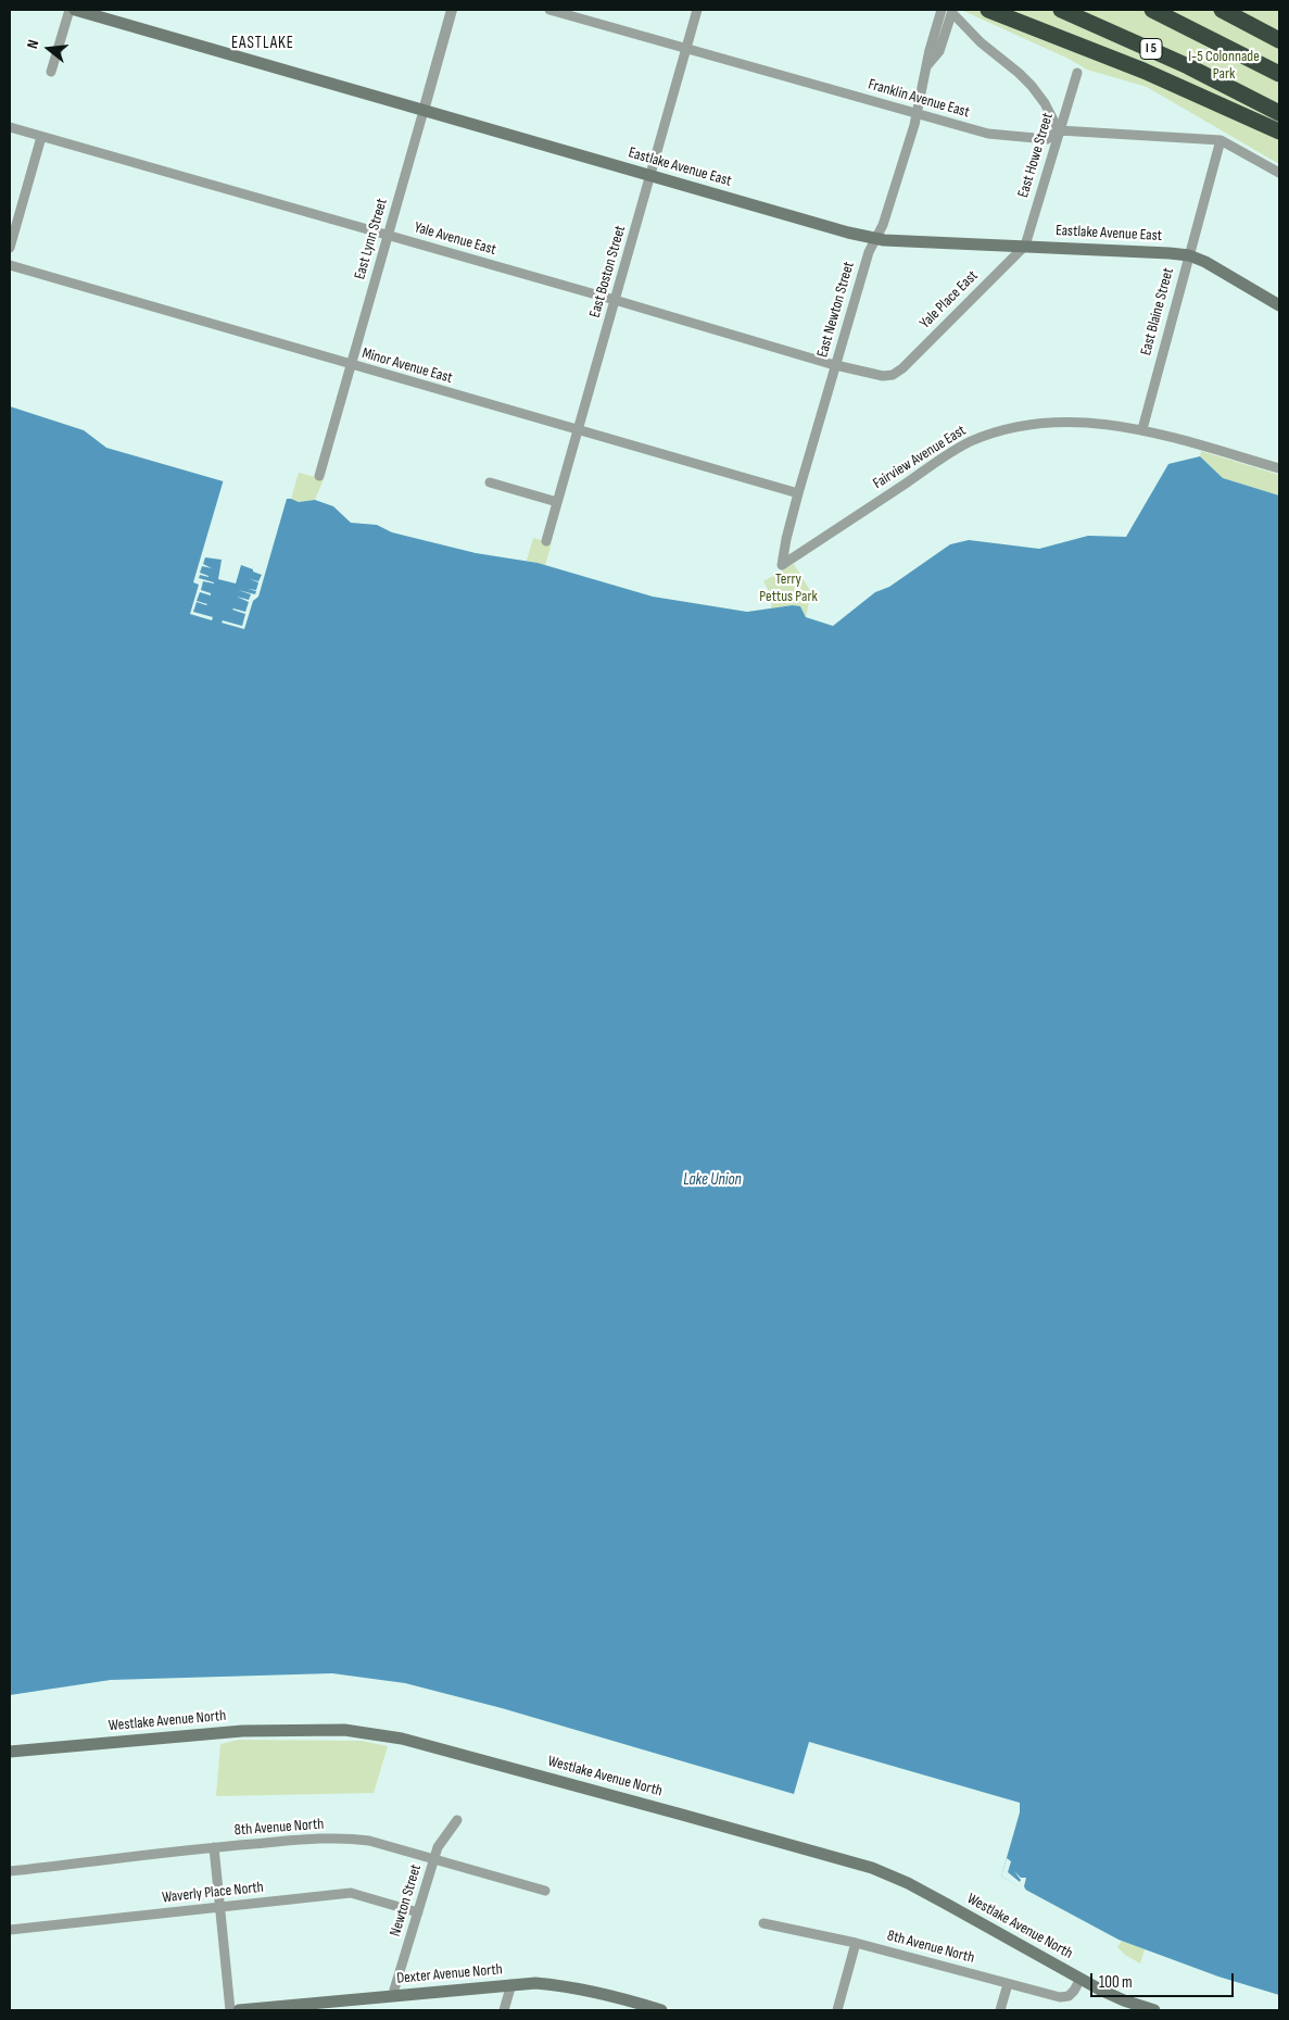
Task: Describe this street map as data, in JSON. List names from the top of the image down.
{
  "streets": {
    "highway": ["I 5"],
    "main road": ["Eastlake Avenue East", "Westlake Avenue North", "Dexter Avenue North"],
    "street": [
      "Franklin Avenue East",
      "East Howe Street",
      "East Lynn Street",
      "Yale Avenue East",
      "East Boston Street",
      "Yale Place East",
      "East Newton Street",
      "East Blaine Street",
      "Minor Avenue East",
      "Fairview Avenue East",
      "8th Avenue North",
      "Waverly Place North",
      "Newton Street"
    ]
  },
  "crossings": [
    ["Franklin Avenue East", "East Howe Street"],
    ["Franklin Avenue East", "East Boston Street"],
    ["Franklin Avenue East", "East Newton Street"],
    ["Franklin Avenue East", "East Blaine Street"],
    ["East Howe Street", "Eastlake Avenue East"],
    ["East Howe Street", "Yale Place East"],
    ["Eastlake Avenue East", "East Lynn Street"],
    ["Eastlake Avenue East", "East Boston Street"],
    ["Eastlake Avenue East", "Yale Place East"],
    ["Eastlake Avenue East", "East Newton Street"],
    ["Eastlake Avenue East", "East Blaine Street"],
    ["East Lynn Street", "Yale Avenue East"],
    ["East Lynn Street", "Minor Avenue East"],
    ["Yale Avenue East", "East Boston Street"],
    ["Yale Avenue East", "Yale Place East"],
    ["Yale Avenue East", "East Newton Street"],
    ["East Boston Street", "Minor Avenue East"],
    ["East Newton Street", "Minor Avenue East"],
    ["East Newton Street", "Fairview Avenue East"],
    ["East Blaine Street", "Fairview Avenue East"],
    ["Westlake Avenue North", "8th Avenue North"],
    ["8th Avenue North", "Newton Street"],
    ["Waverly Place North", "Newton Street"],
    ["Newton Street", "Dexter Avenue North"]
  ],
  "districts": ["EASTLAKE"],
  "water": ["Lake Union"],
  "parks": ["I-5 Colonnade Park", "Terry Pettus Park"],
  "scale_bar": "100 m",
  "north": "left"
}
